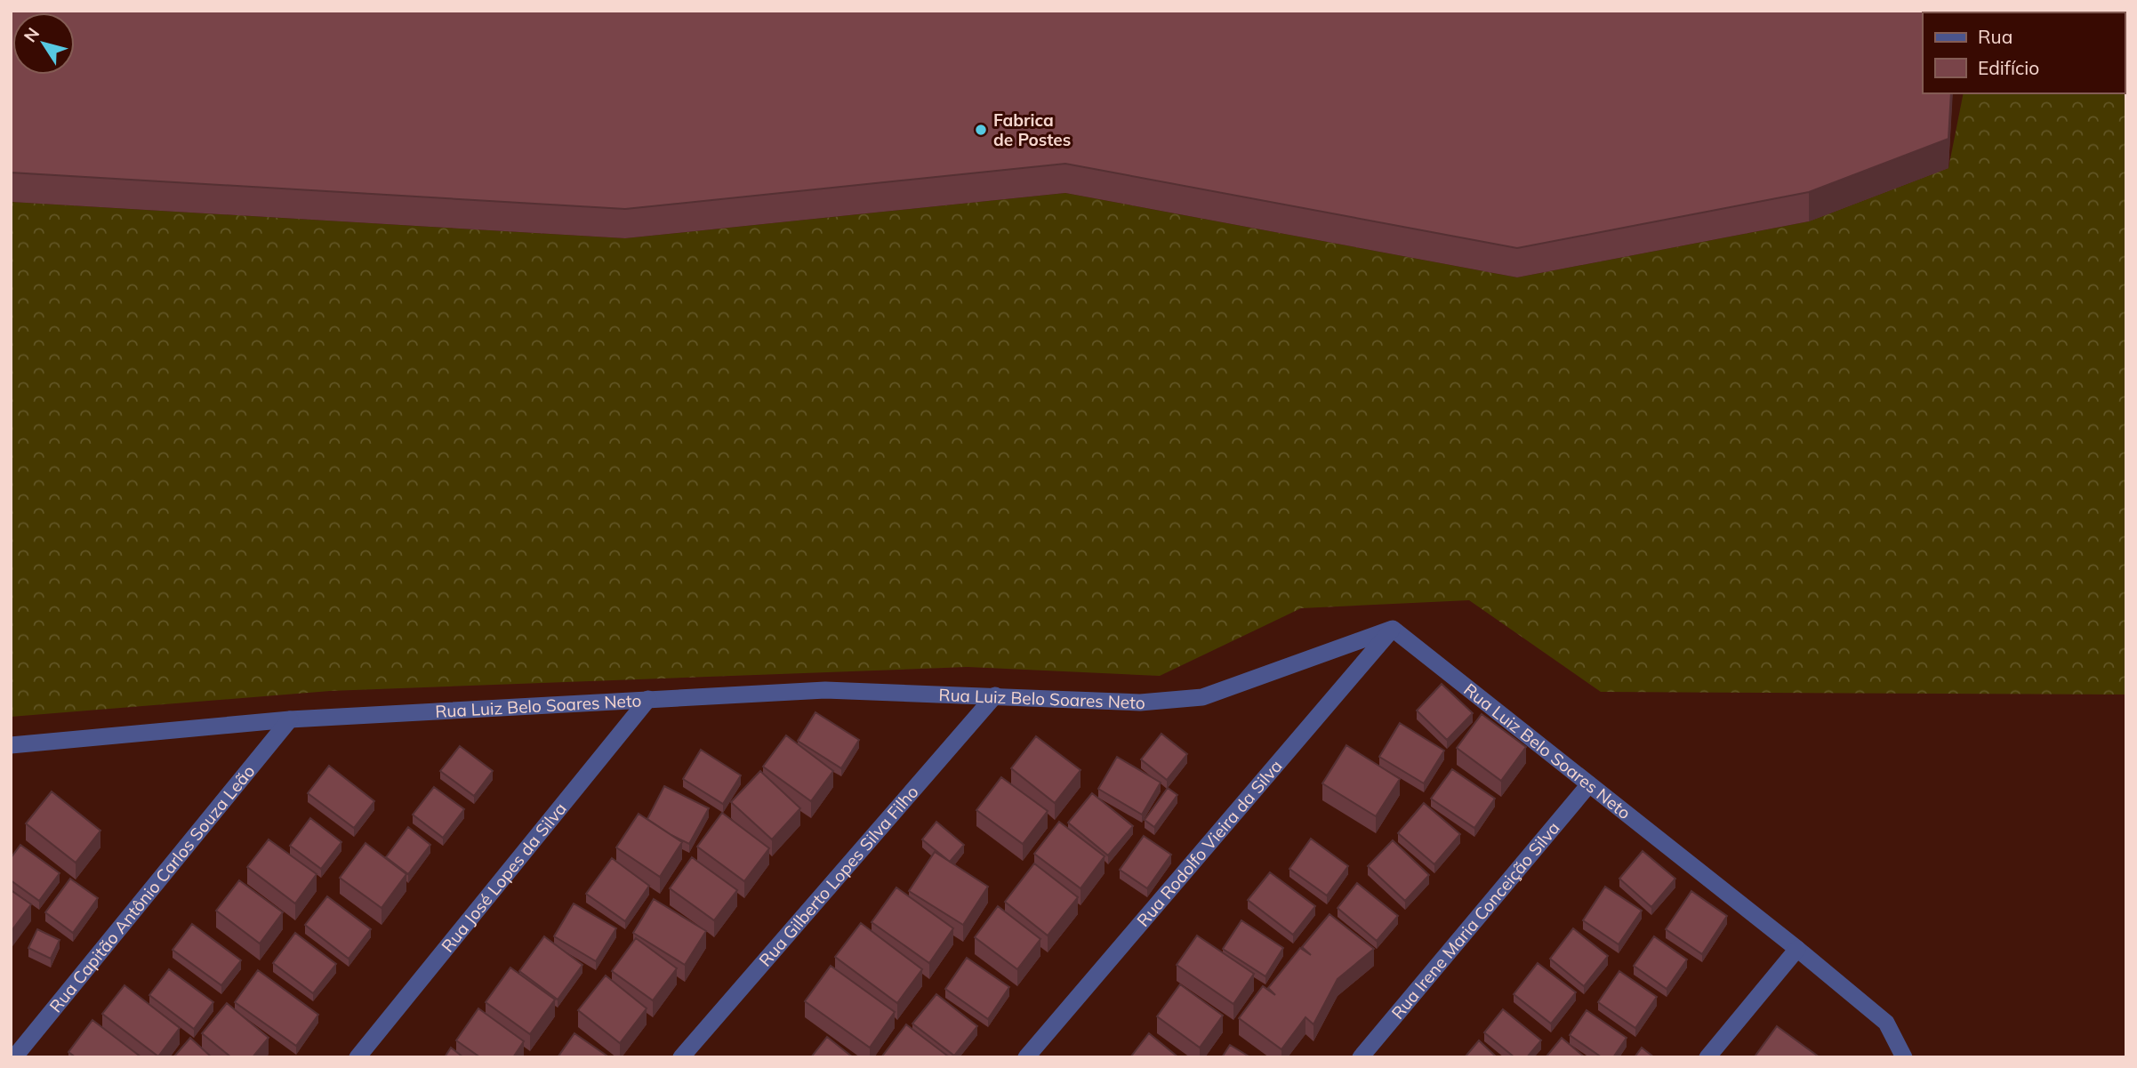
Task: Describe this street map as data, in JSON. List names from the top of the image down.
{
  "streets": {
    "street": [
      "Rua Luiz Belo Soares Neto",
      "Rua Rodolfo Vieira da Silva",
      "Rua Gilberto Lopes Silva Filho",
      "Rua José Lopes da Silva",
      "Rua Capitão Antônio Carlos Souza Leão",
      "Rua Irene Maria Conceição Silva"
    ]
  },
  "crossings": [
    ["Rua Luiz Belo Soares Neto", "Rua Rodolfo Vieira da Silva"],
    ["Rua Luiz Belo Soares Neto", "Rua Gilberto Lopes Silva Filho"],
    ["Rua Luiz Belo Soares Neto", "Rua José Lopes da Silva"],
    ["Rua Luiz Belo Soares Neto", "Rua Capitão Antônio Carlos Souza Leão"],
    ["Rua Luiz Belo Soares Neto", "Rua Irene Maria Conceição Silva"]
  ],
  "places": ["Fabrica de Postes"],
  "legend": ["Rua", "Edifício"],
  "north": "top left"
}
